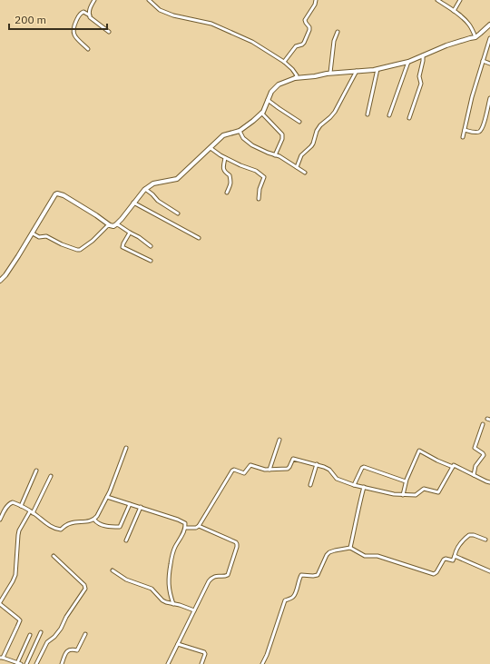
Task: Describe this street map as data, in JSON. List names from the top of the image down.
{
  "scale_bar": "200 m"
}
